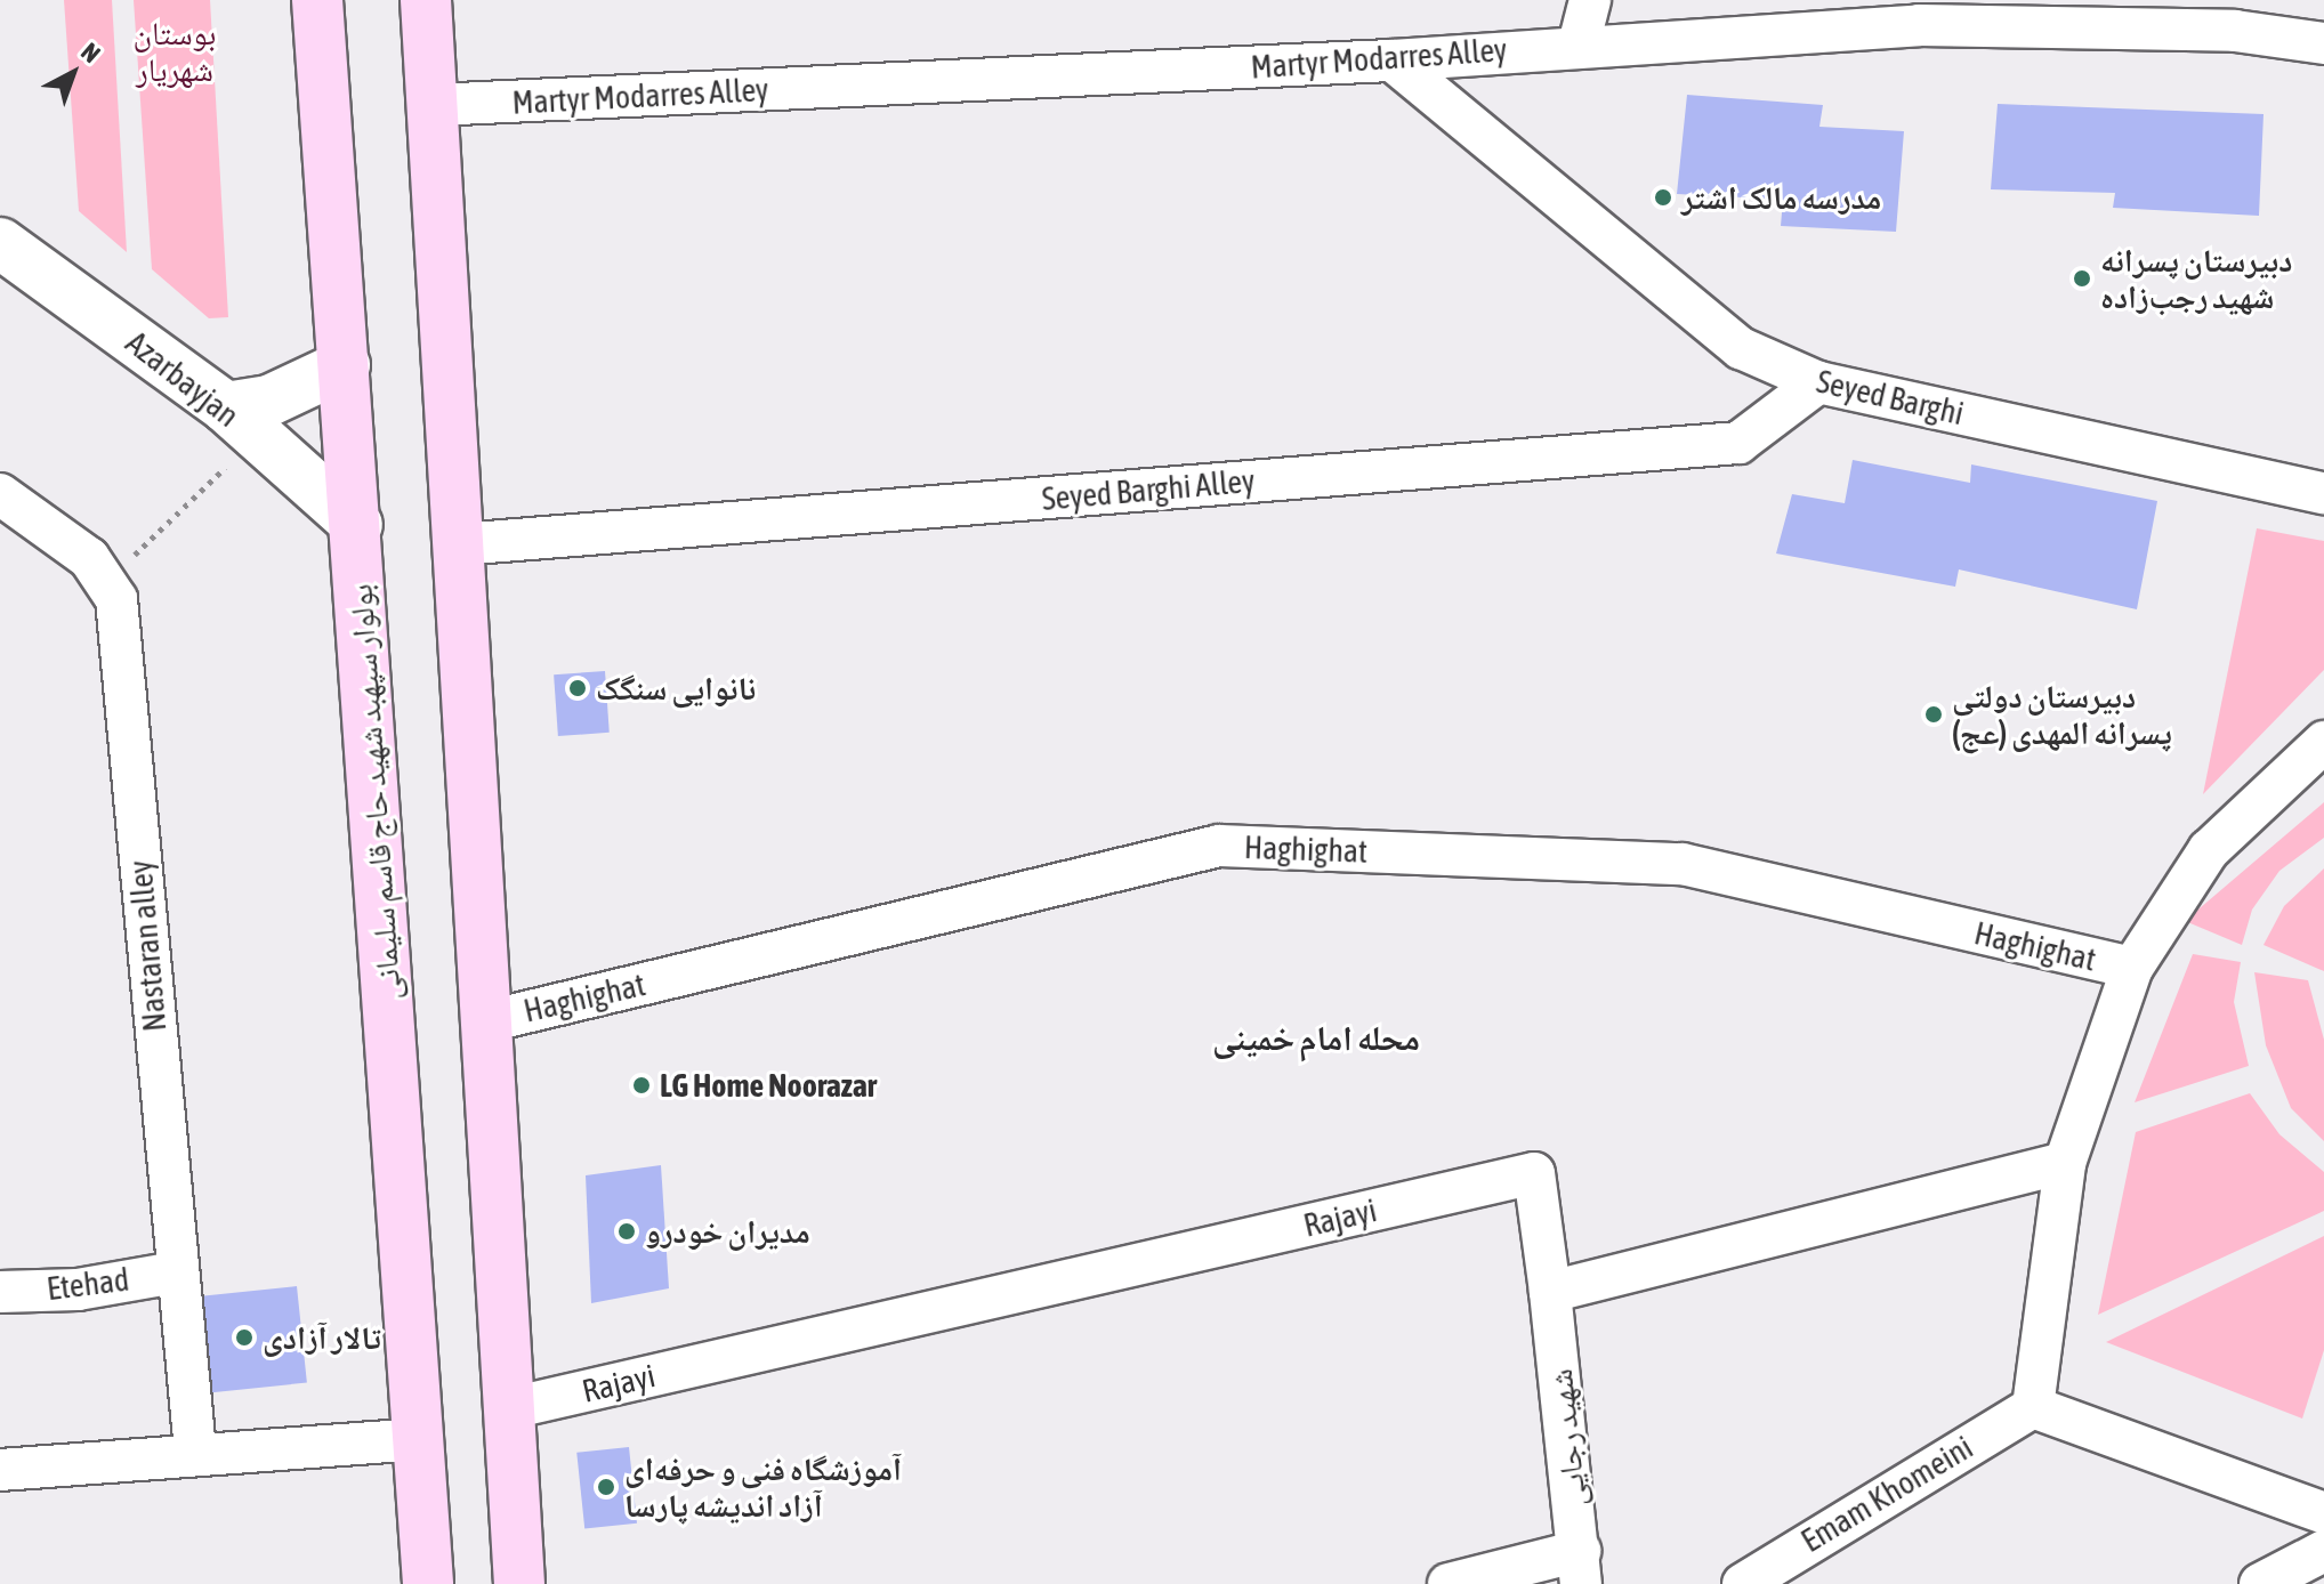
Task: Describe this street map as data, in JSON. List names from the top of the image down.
{
  "streets": {
    "main road": ["بولوار سپهبد شهید حاج قاسم سلیمانی"],
    "street": [
      "Martyr Modarres Alley",
      "Azarbayjan",
      "Seyed Barghi",
      "Seyed Barghi Alley",
      "Haghighat",
      "Nastaran alley",
      "Rajayi",
      "Etehad",
      "شهید رجایی",
      "Emam Khomeini"
    ]
  },
  "crossings": [
    ["Martyr Modarres Alley", "Seyed Barghi"],
    ["Azarbayjan", "بولوار سپهبد شهید حاج قاسم سلیمانی"],
    ["Seyed Barghi", "Seyed Barghi Alley"],
    ["Nastaran alley", "Etehad"],
    ["Rajayi", "شهید رجایی"]
  ],
  "districts": ["محله امام خمینی"],
  "parks": ["بوستان شهریار"],
  "places": [
    "مدرسه مالک اشتر",
    "دبیرستان پسرانه شهید رجب‌زاده",
    "نانوایی سنگک",
    "دبیرستان دولتی پسرانه المهدی (عج)",
    "LG Home Noorazar",
    "مدیران خودرو",
    "تالار آزادی",
    "آموزشگاه فنی و حرفه‌ای آزاد اندیشه پارسا"
  ],
  "north": "top right"
}
